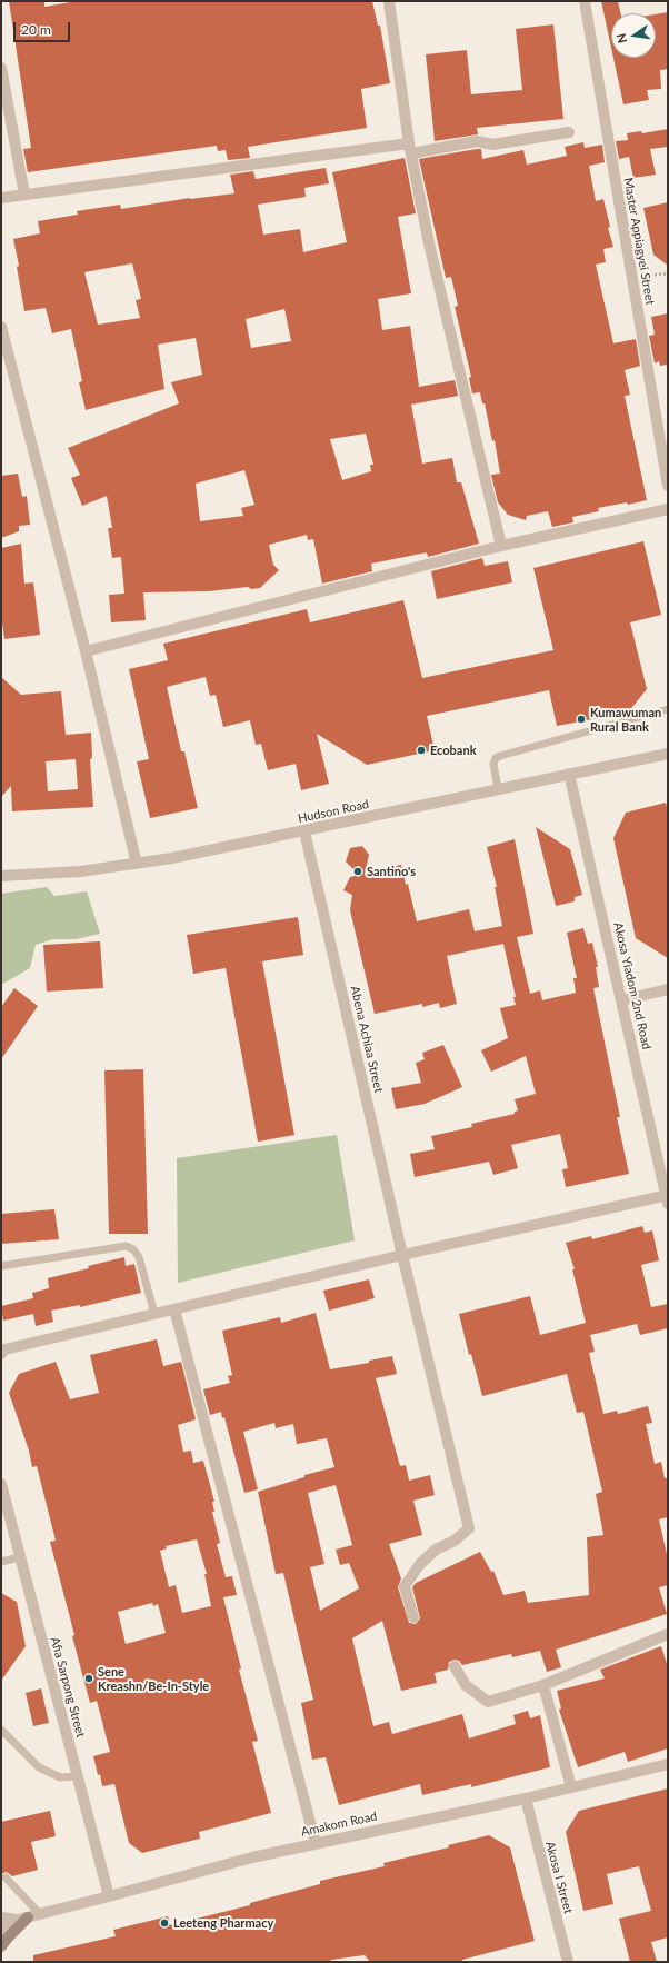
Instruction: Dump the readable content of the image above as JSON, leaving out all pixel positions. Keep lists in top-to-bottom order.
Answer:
{
  "streets": {
    "street": [
      "Master Appiagyei Street",
      "Hudson Road",
      "Akosa Yiadom 2nd Road",
      "Abena Achiaa Street",
      "Afia Sarpong Street",
      "Amakom Road",
      "Akosa I Street"
    ]
  },
  "crossings": [
    ["Hudson Road", "Akosa Yiadom 2nd Road"],
    ["Hudson Road", "Abena Achiaa Street"],
    ["Afia Sarpong Street", "Amakom Road"],
    ["Amakom Road", "Akosa I Street"]
  ],
  "places": [
    "Kumawuman Rural Bank",
    "Ecobank",
    "Santino's",
    "Sene Kreashn/Be-In-Style",
    "Leeteng Pharmacy"
  ],
  "scale_bar": "20 m",
  "north": "left"
}
